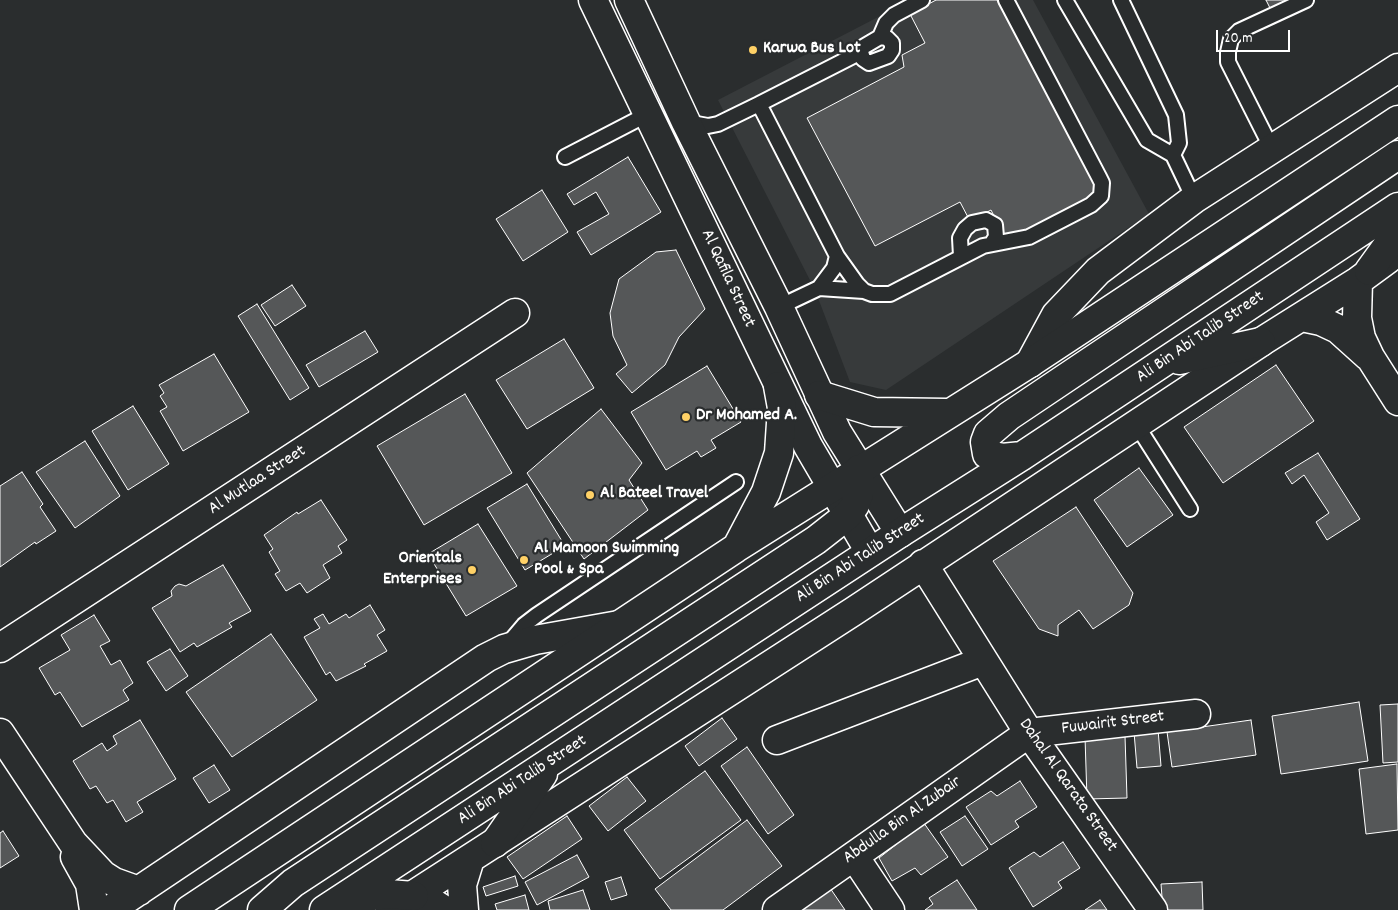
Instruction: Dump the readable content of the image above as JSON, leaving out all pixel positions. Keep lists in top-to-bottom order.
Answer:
{
  "streets": {
    "street": [
      "Al Qafila Street",
      "Ali Bin Abi Talib Street",
      "Al Mutlaa Street",
      "Fuwairit Street",
      "Dahal Al Qarata Street",
      "Abdulla Bin Al Zubair"
    ]
  },
  "crossings": [
    ["Al Qafila Street", "Ali Bin Abi Talib Street"],
    ["Ali Bin Abi Talib Street", "Dahal Al Qarata Street"],
    ["Fuwairit Street", "Dahal Al Qarata Street"],
    ["Fuwairit Street", "Abdulla Bin Al Zubair"],
    ["Dahal Al Qarata Street", "Abdulla Bin Al Zubair"]
  ],
  "places": [
    "Karwa Bus Lot",
    "Dr Mohamed A.",
    "Al Bateel Travel",
    "Al Mamoon Swimming Pool & Spa",
    "Orientals Enterprises"
  ],
  "scale_bar": "20 m"
}
